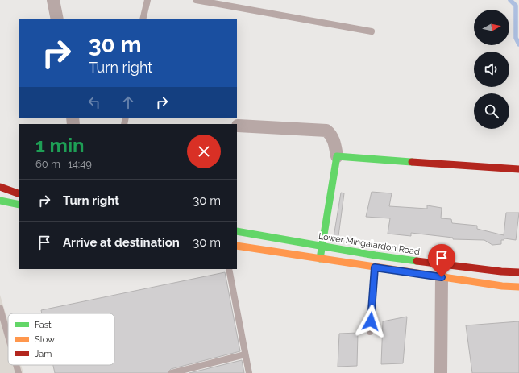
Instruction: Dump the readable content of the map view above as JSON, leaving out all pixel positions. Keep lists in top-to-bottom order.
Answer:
{
  "streets": {
    "main road": ["Lower Mingalardon Road"]
  },
  "legend": ["Fast", "Slow", "Jam"],
  "north": "right",
  "page": {
    "turn": ["30 m", "Turn right"],
    "heading": ["1 min", "60 m · 14:49"],
    "list": [
      {
        "name": "Turn right",
        "value": "30 m"
      },
      {
        "name": "Arrive at destination",
        "value": "30 m"
      }
    ]
  }
}
